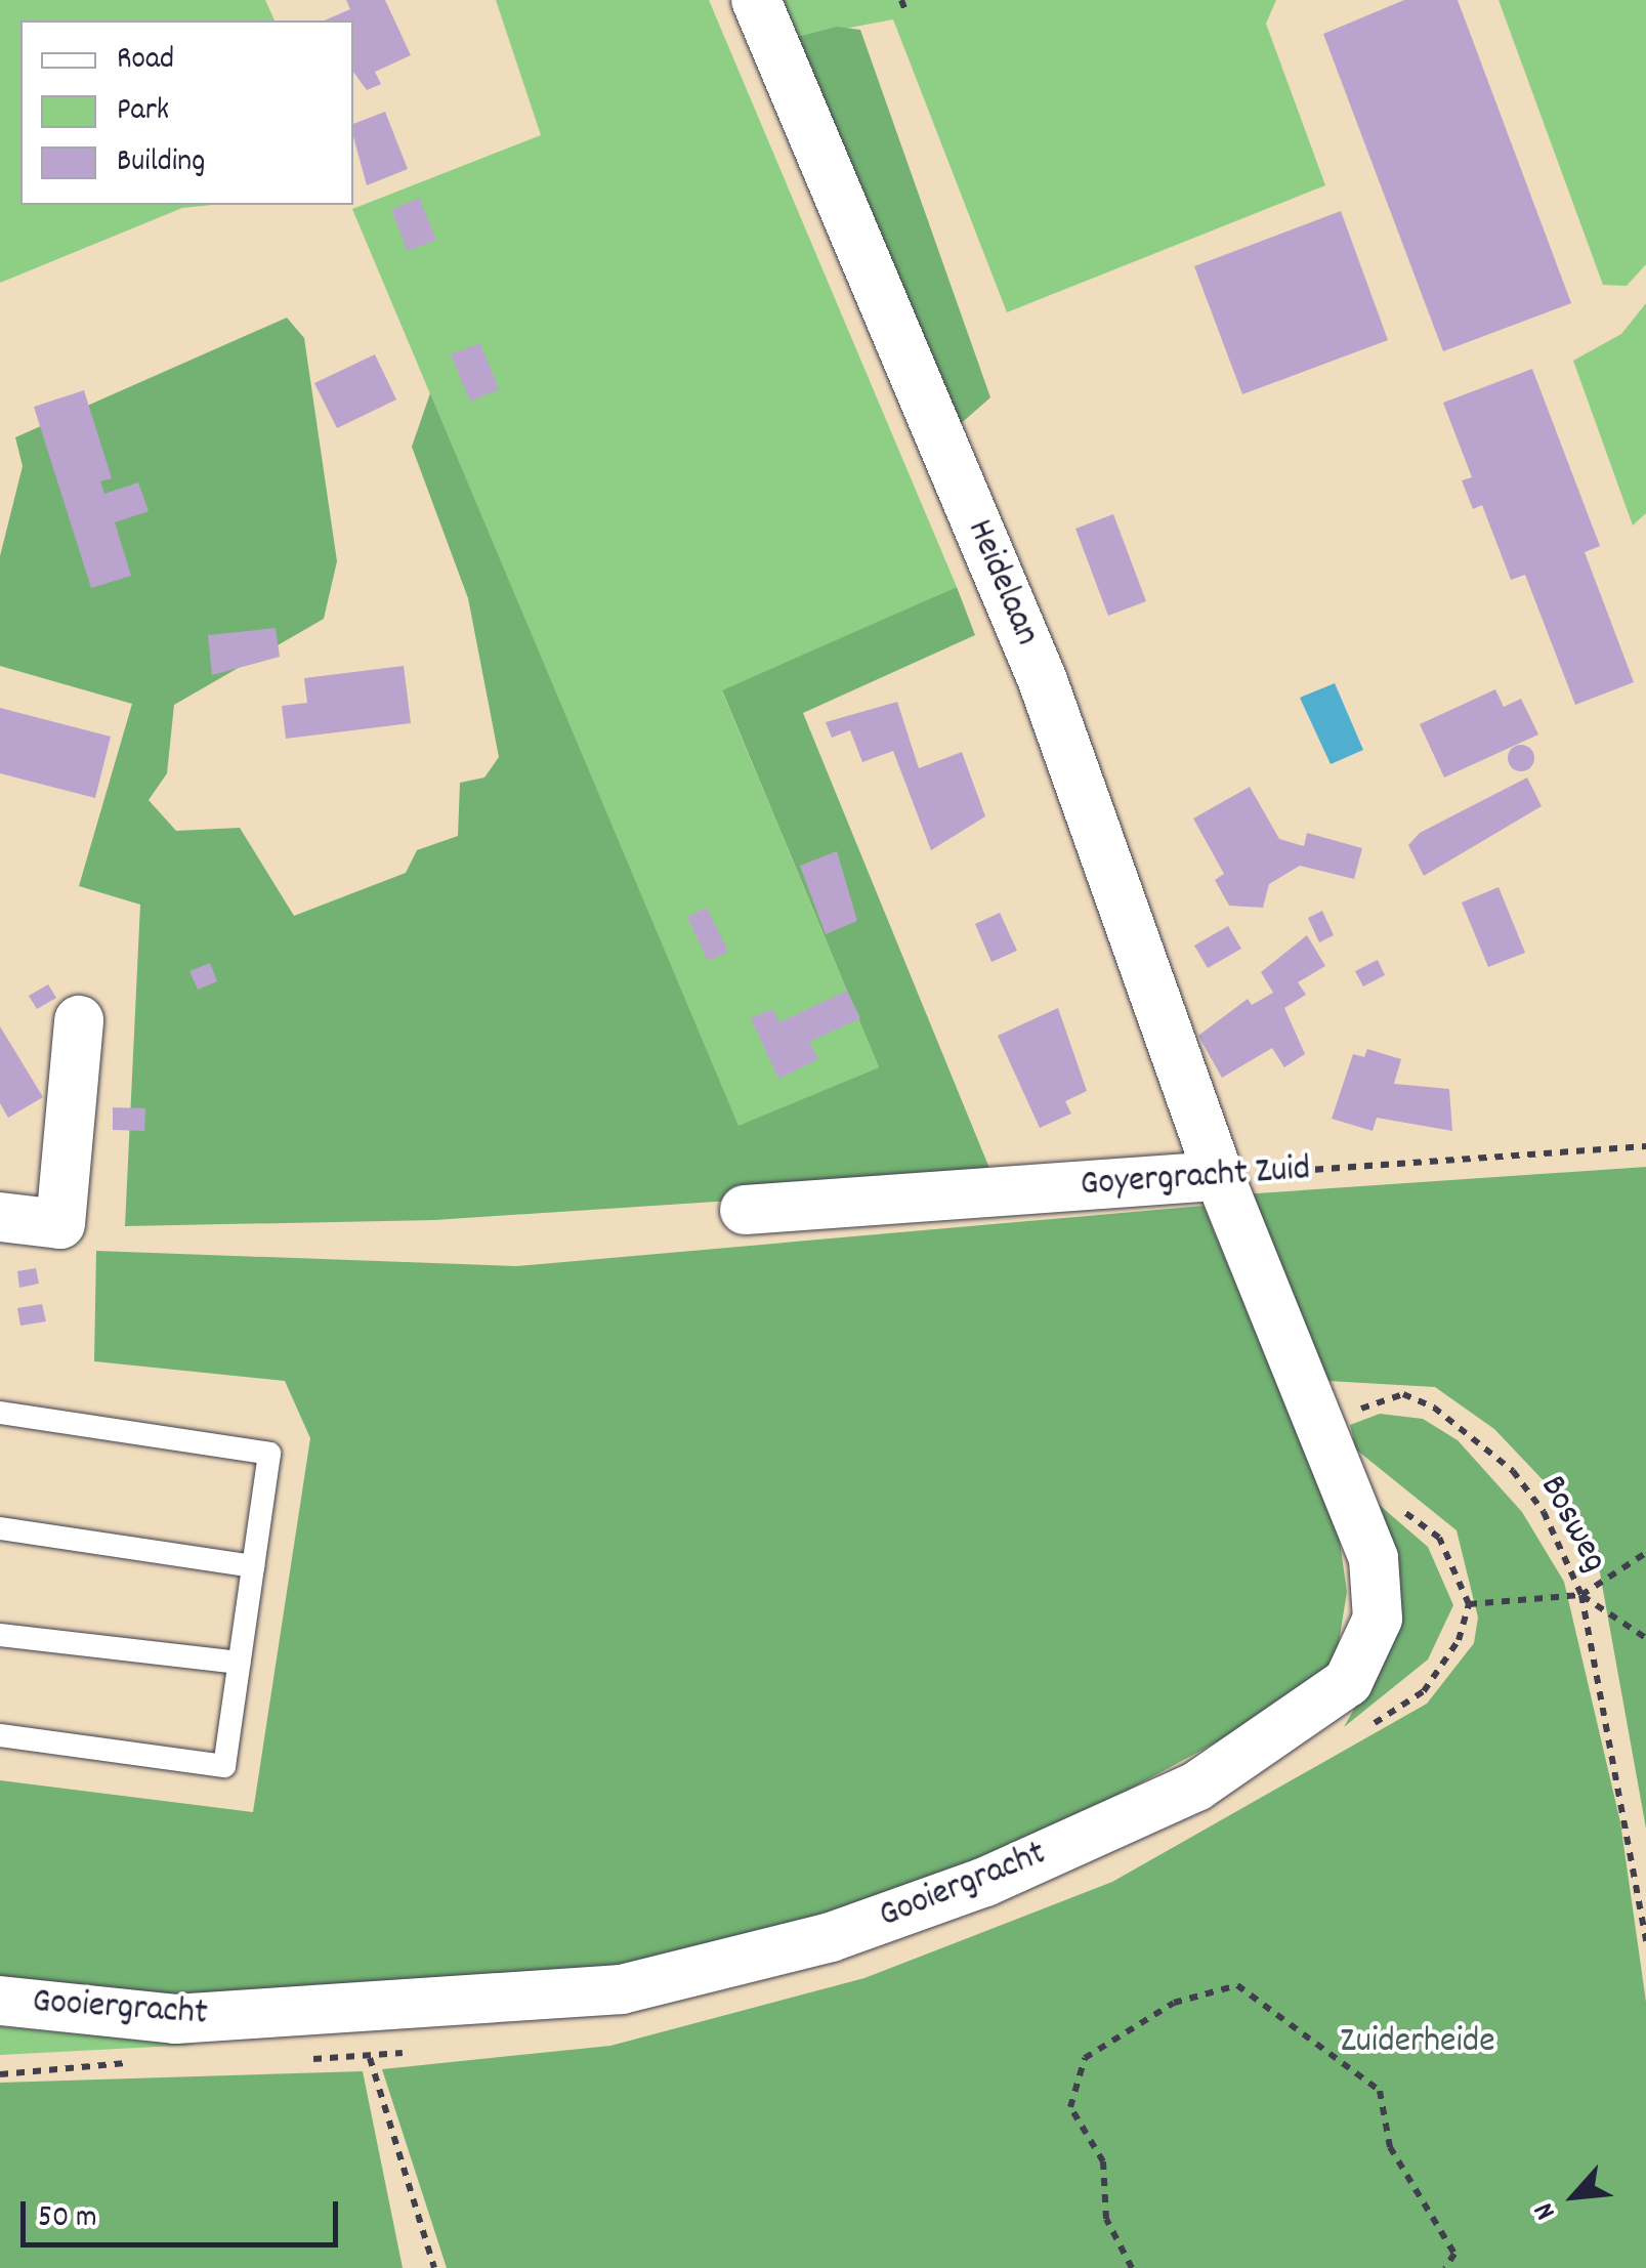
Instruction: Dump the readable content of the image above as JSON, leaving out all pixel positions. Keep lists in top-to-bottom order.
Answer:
{
  "streets": {
    "street": ["Heidelaan", "Goyergracht Zuid", "Gooiergracht"],
    "path": ["Bosweg"]
  },
  "crossings": [
    ["Heidelaan", "Goyergracht Zuid"],
    ["Heidelaan", "Gooiergracht"],
    ["Goyergracht Zuid", "Gooiergracht"],
    ["Bosweg", "Gooiergracht"]
  ],
  "parks": ["Zuiderheide"],
  "legend": ["Road", "Park", "Building"],
  "scale_bar": "50 m",
  "north": "bottom left"
}
